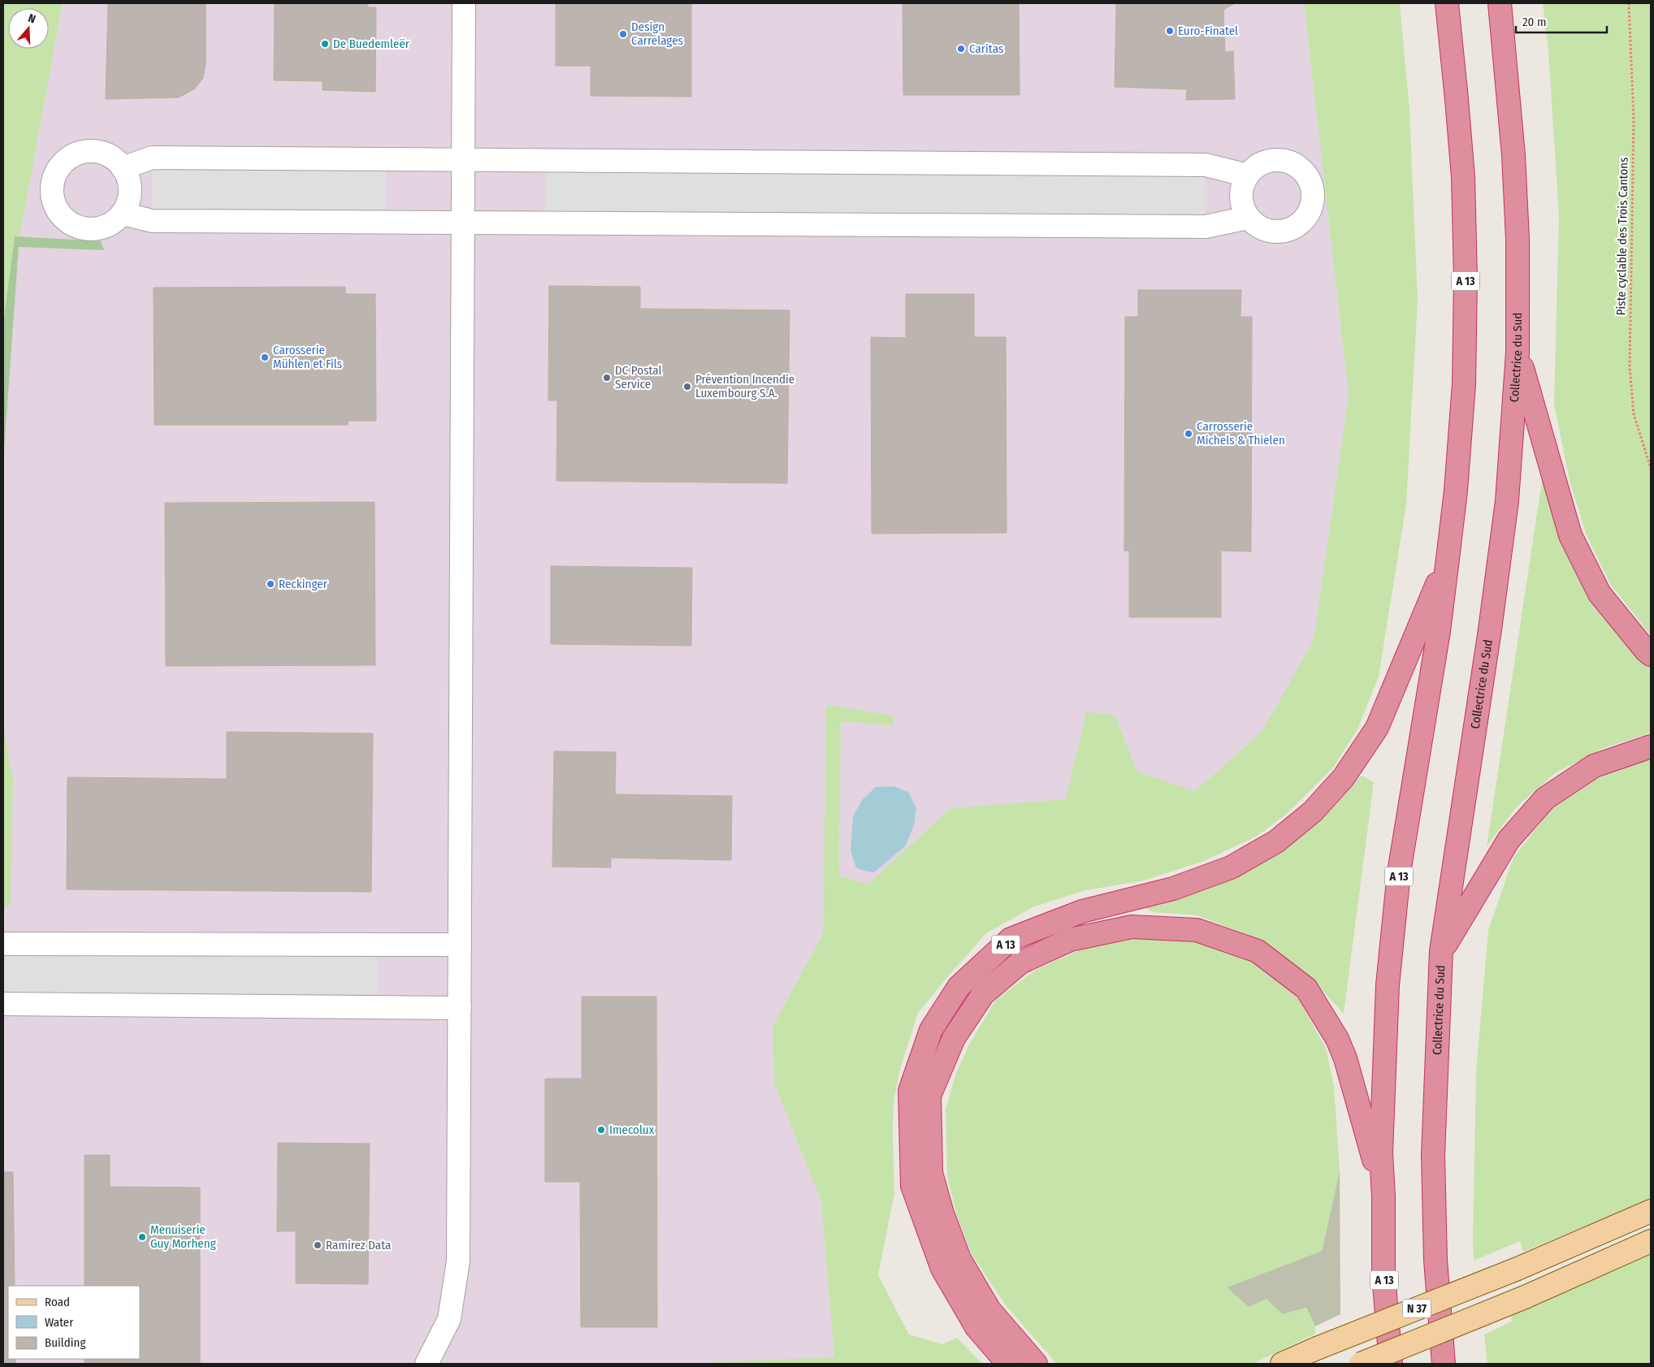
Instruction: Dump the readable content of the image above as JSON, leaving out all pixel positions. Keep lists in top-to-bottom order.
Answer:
{
  "streets": {
    "highway": ["A 13", "Collectrice du Sud"],
    "main road": ["N 37"],
    "path": ["Piste cyclable des Trois Cantons"]
  },
  "places": [
    "Euro-Finatel",
    "Design Carrelages",
    "De Buedemleër",
    "Caritas",
    "Carosserie Mühlen et Fils",
    "DC Postal Service",
    "Prévention Incendie Luxembourg S.A.",
    "Carrosserie Michels & Thielen",
    "Reckinger",
    "Imecolux",
    "Menuiserie Guy Morheng",
    "Ramirez Data"
  ],
  "legend": ["Road", "Water", "Building"],
  "scale_bar": "20 m",
  "north": "top"
}
